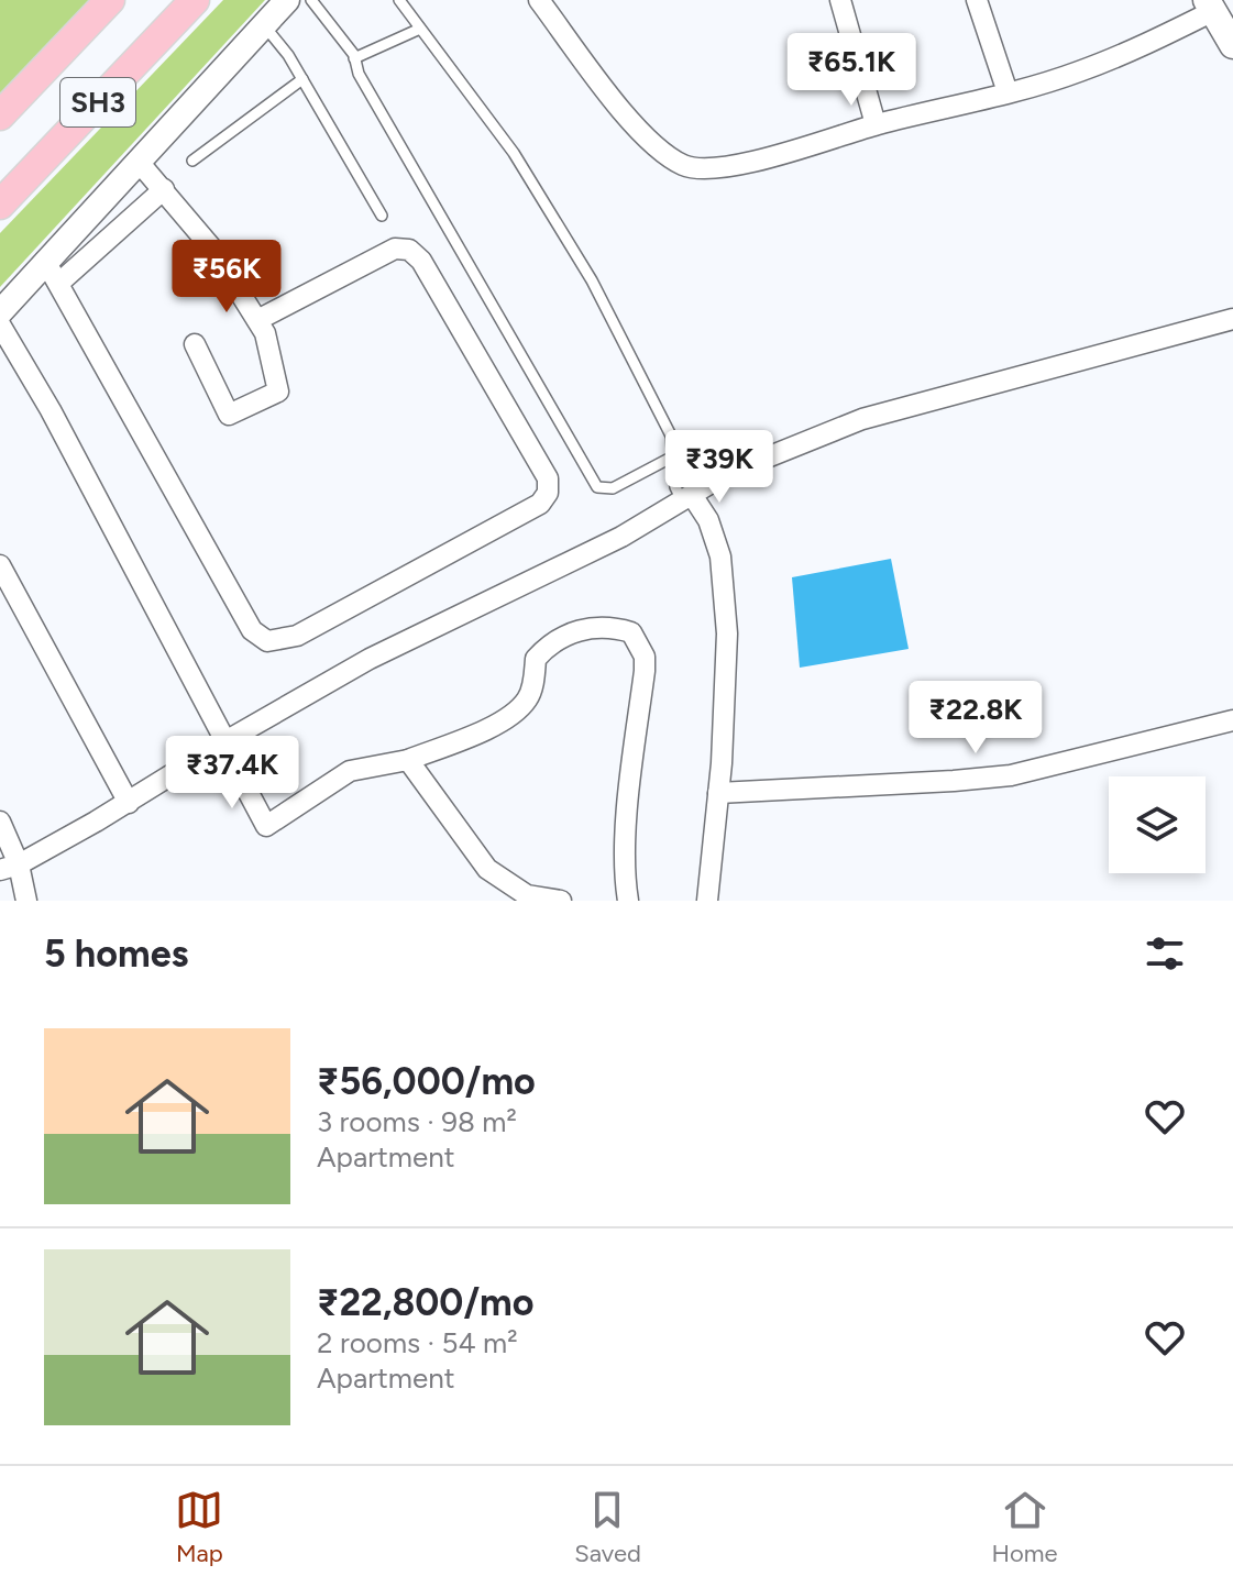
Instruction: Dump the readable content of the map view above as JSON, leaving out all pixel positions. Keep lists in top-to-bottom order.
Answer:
{
  "streets": {
    "main road": ["SH3"]
  },
  "page": {
    "price": [
      "₹65.1K",
      "₹56K",
      "₹39K",
      "₹22.8K",
      "₹37.4K"
    ],
    "heading": "5 homes",
    "list": [
      {
        "name": "₹56,000/mo",
        "note": "3 rooms · 98 m² · Apartment"
      },
      {
        "name": "₹22,800/mo",
        "note": "2 rooms · 54 m² · Apartment"
      }
    ],
    "tabs": ["Map", "Saved", "Home"]
  }
}
